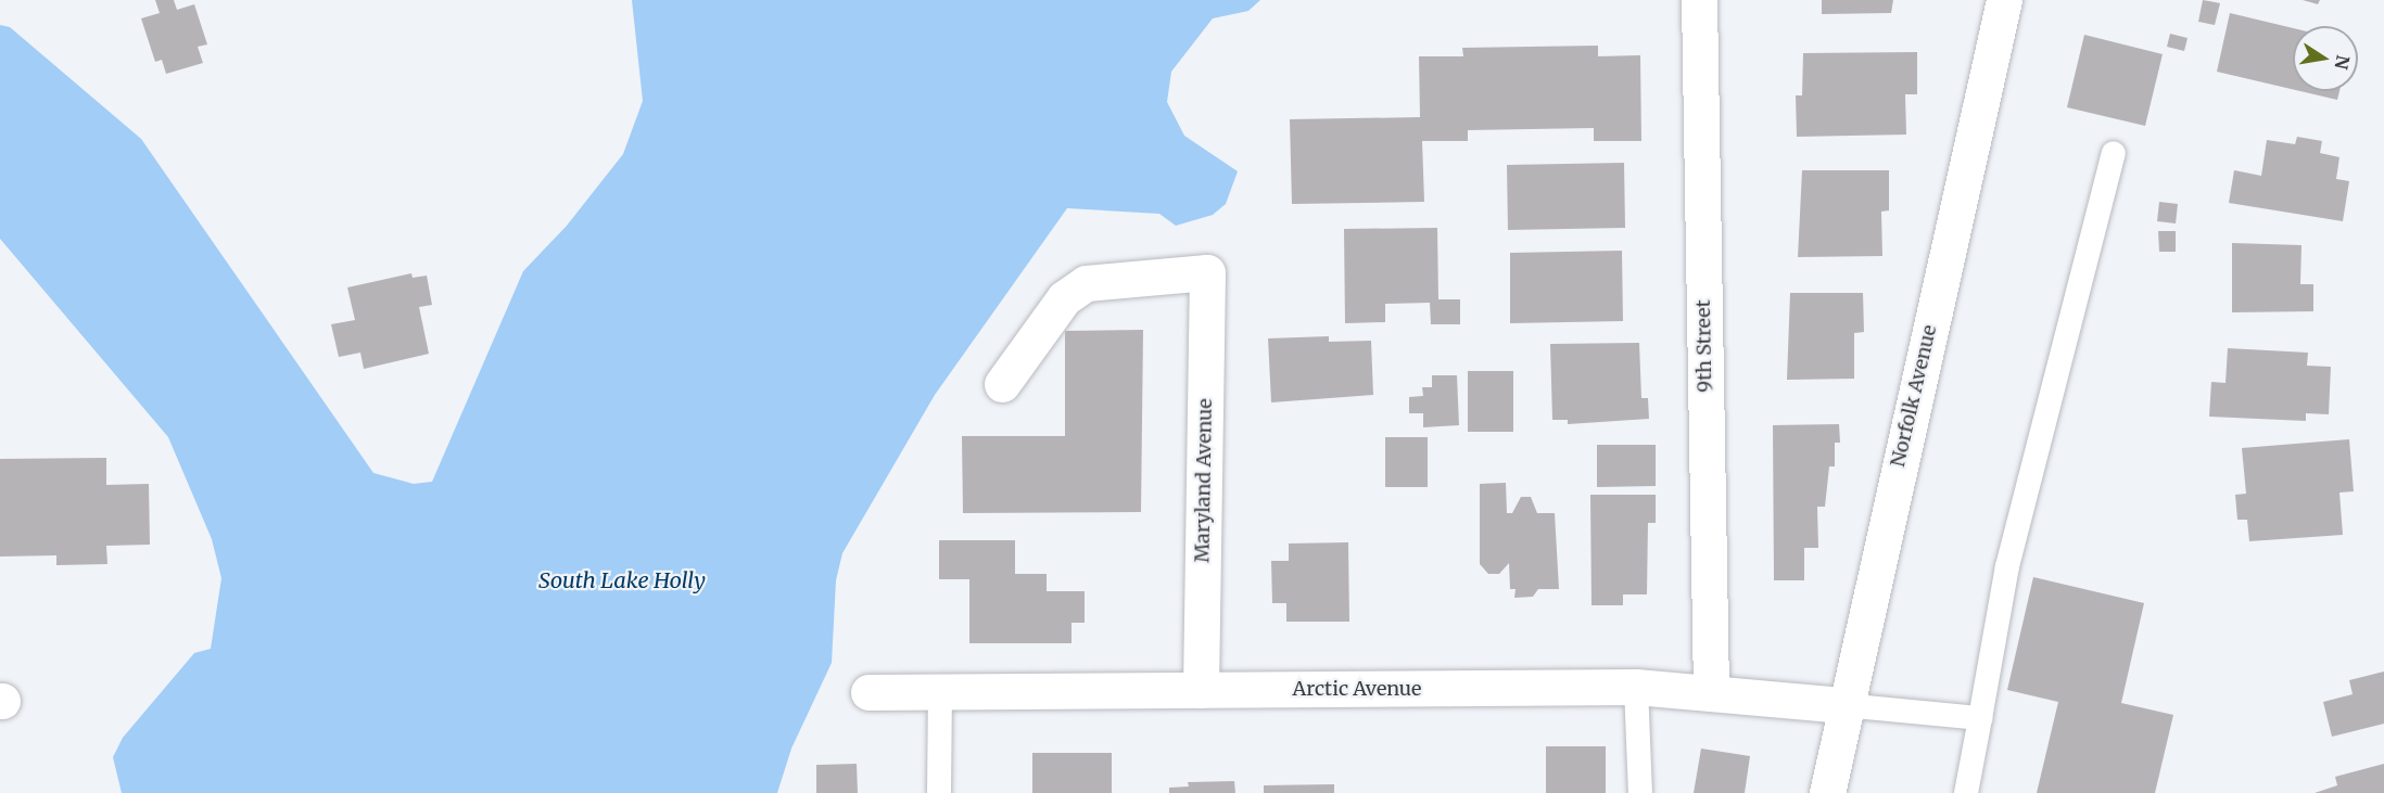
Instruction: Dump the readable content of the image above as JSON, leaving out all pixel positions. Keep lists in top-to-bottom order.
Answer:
{
  "streets": {
    "street": [
      "9th Street",
      "Norfolk Avenue",
      "Maryland Avenue",
      "Arctic Avenue"
    ]
  },
  "crossings": [
    ["9th Street", "Arctic Avenue"],
    ["Norfolk Avenue", "Arctic Avenue"],
    ["Maryland Avenue", "Arctic Avenue"]
  ],
  "water": ["South Lake Holly"],
  "north": "right"
}
